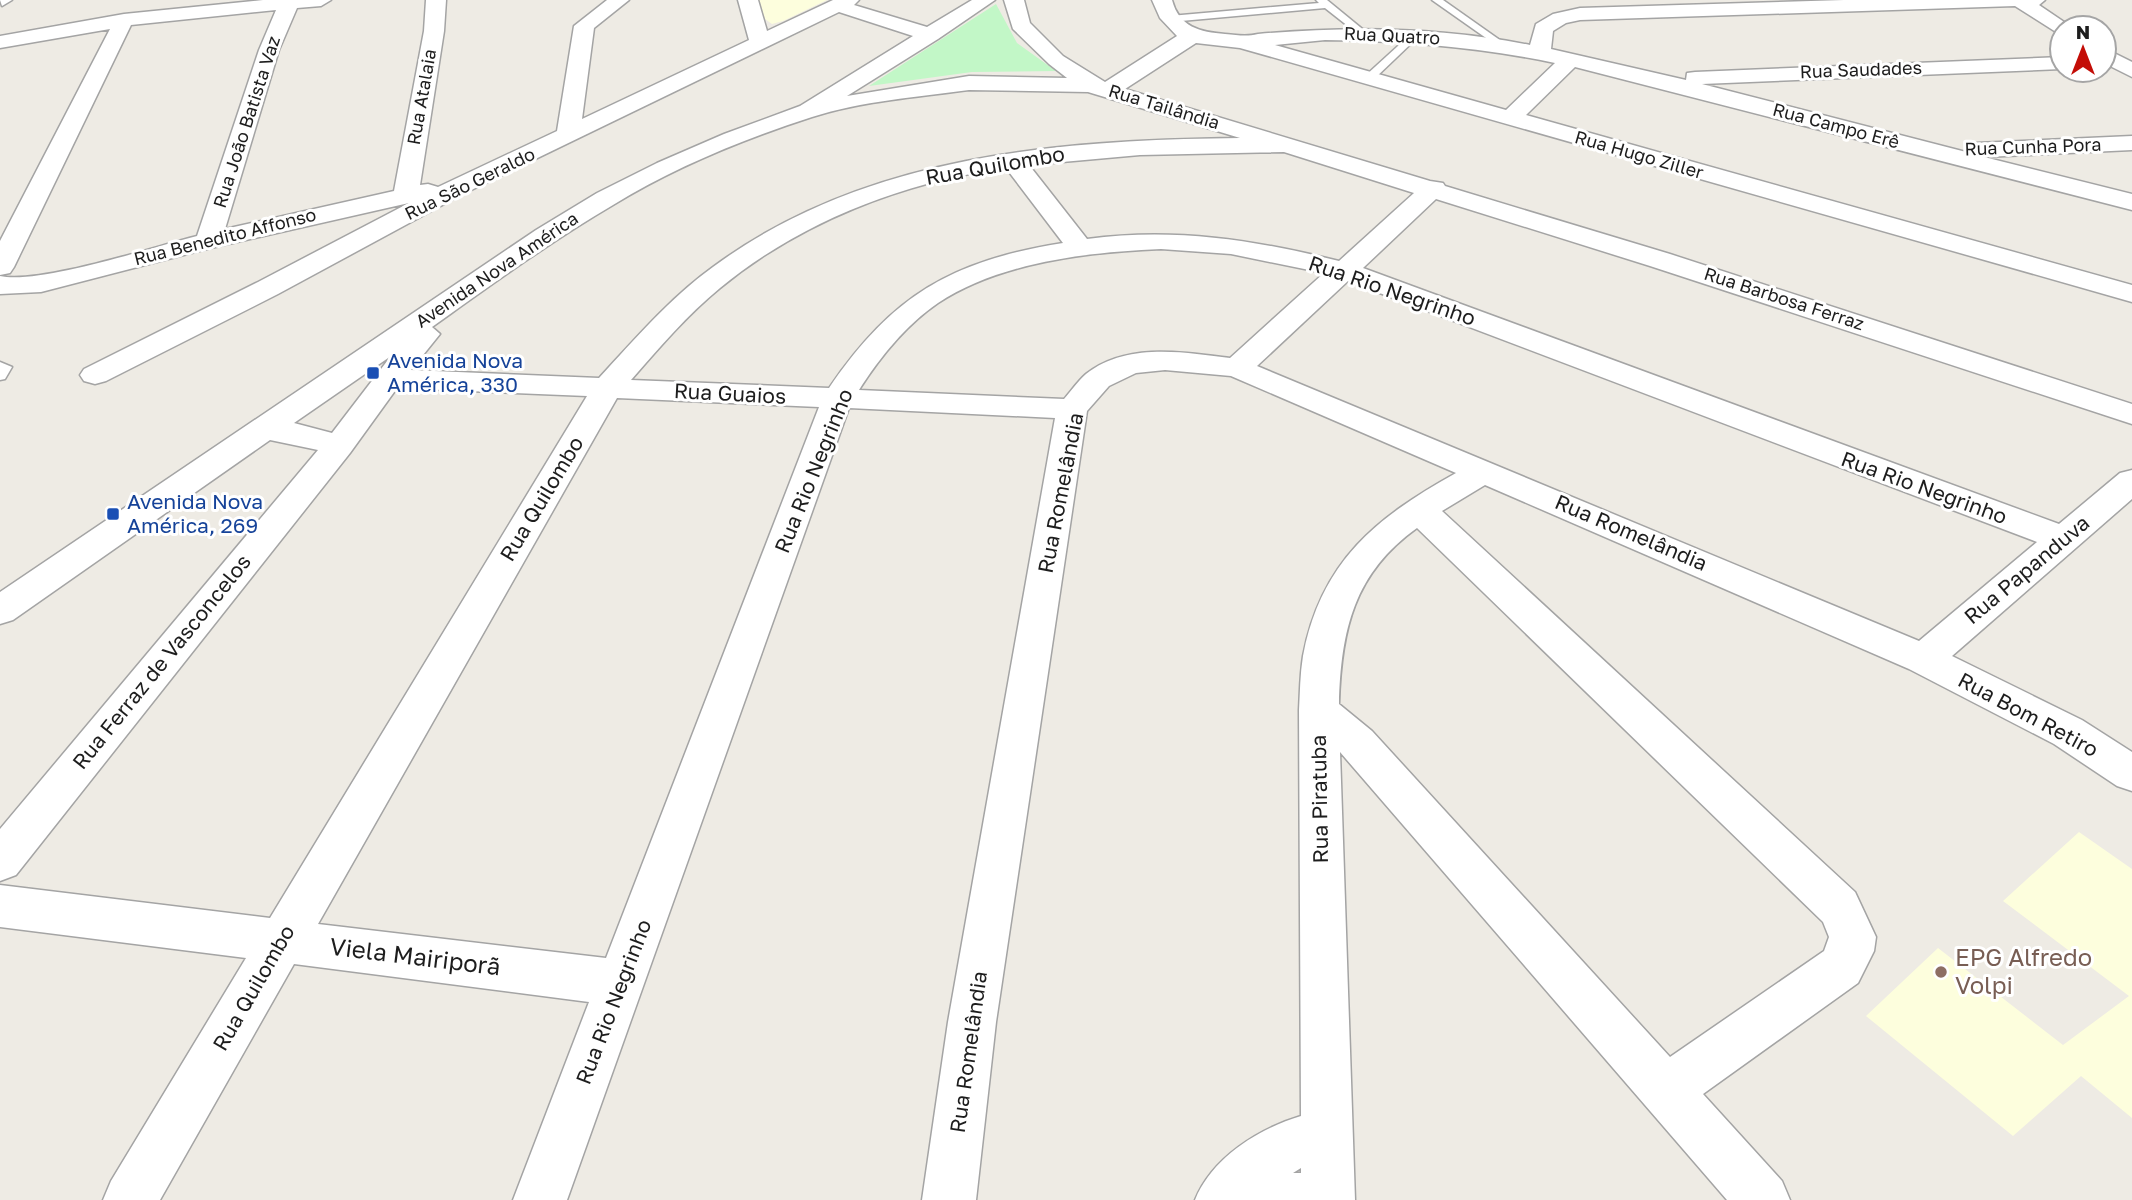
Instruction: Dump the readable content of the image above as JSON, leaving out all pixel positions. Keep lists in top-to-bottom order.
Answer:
{
  "streets": {
    "street": [
      "Rua Quatro",
      "Rua Saudades",
      "Rua Atalaia",
      "Rua Tailândia",
      "Rua João Batista Vaz",
      "Rua Campo Erê",
      "Rua Cunha Pora",
      "Rua Hugo Ziller",
      "Rua Quilombo",
      "Rua São Geraldo",
      "Rua Benedito Affonso",
      "Avenida Nova América",
      "Rua Rio Negrinho",
      "Rua Barbosa Ferraz",
      "Rua Guaios",
      "Rua Romelândia",
      "Rua Papanduva",
      "Rua Ferraz de Vasconcelos",
      "Rua Bom Retiro",
      "Rua Piratuba",
      "Viela Mairiporã"
    ]
  },
  "crossings": [
    ["Rua Quatro", "Rua Campo Erê"],
    ["Rua Quatro", "Rua Hugo Ziller"],
    ["Rua Saudades", "Rua Campo Erê"],
    ["Rua Atalaia", "Rua Benedito Affonso"],
    ["Rua Tailândia", "Rua Quilombo"],
    ["Rua Tailândia", "Avenida Nova América"],
    ["Rua João Batista Vaz", "Rua Benedito Affonso"],
    ["Rua Campo Erê", "Rua Cunha Pora"],
    ["Rua Quilombo", "Rua Barbosa Ferraz"],
    ["Rua Quilombo", "Rua Guaios"],
    ["Rua Quilombo", "Viela Mairiporã"],
    ["Rua São Geraldo", "Rua Benedito Affonso"],
    ["Avenida Nova América", "Rua Ferraz de Vasconcelos"],
    ["Rua Rio Negrinho", "Rua Guaios"],
    ["Rua Rio Negrinho", "Rua Papanduva"],
    ["Rua Rio Negrinho", "Viela Mairiporã"],
    ["Rua Guaios", "Rua Romelândia"],
    ["Rua Guaios", "Rua Ferraz de Vasconcelos"],
    ["Rua Romelândia", "Rua Papanduva"],
    ["Rua Romelândia", "Rua Bom Retiro"],
    ["Rua Romelândia", "Rua Piratuba"],
    ["Rua Papanduva", "Rua Bom Retiro"]
  ],
  "places": {
    "transit": ["Avenida Nova América, 330", "Avenida Nova América, 269"],
    "other": ["EPG Alfredo Volpi"]
  },
  "north": "top"
}
